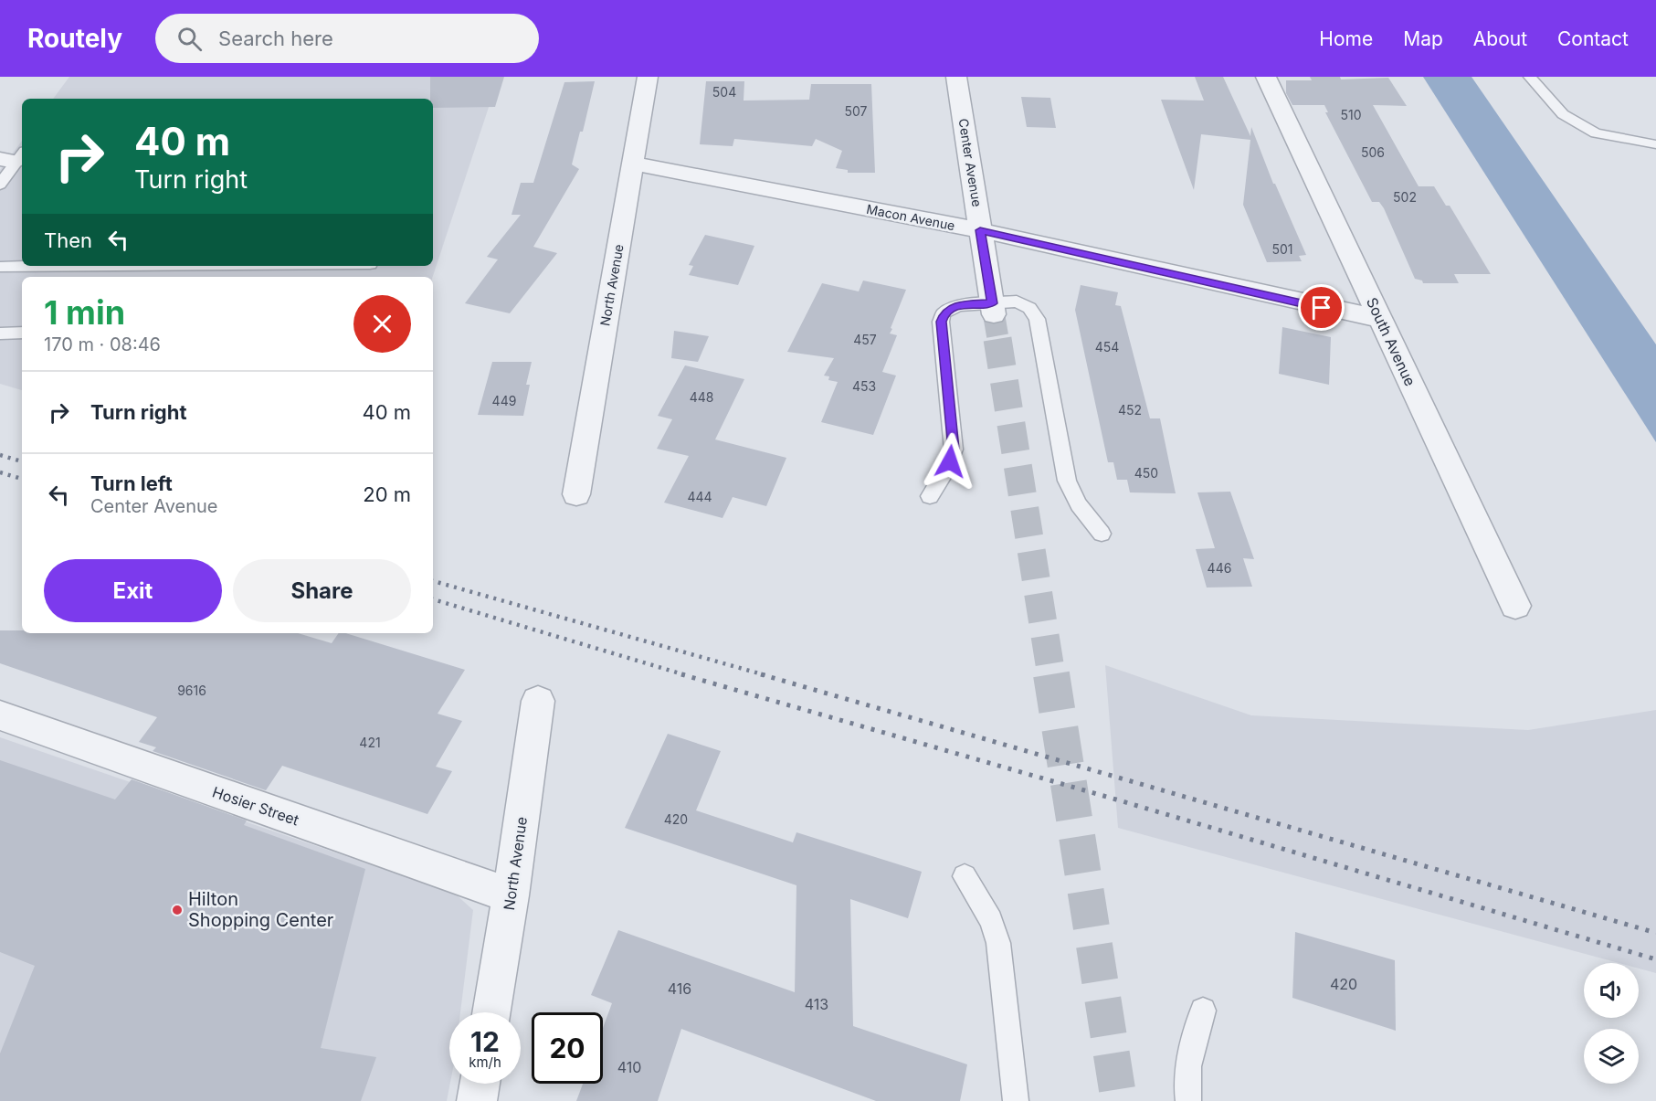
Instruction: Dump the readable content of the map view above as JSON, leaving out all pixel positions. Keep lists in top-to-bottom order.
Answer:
{
  "streets": {
    "street": [
      "Center Avenue",
      "Macon Avenue",
      "North Avenue",
      "South Avenue",
      "Hosier Street"
    ]
  },
  "crossings": [
    ["Center Avenue", "Macon Avenue"],
    ["Macon Avenue", "North Avenue"],
    ["Macon Avenue", "South Avenue"],
    ["North Avenue", "Hosier Street"]
  ],
  "places": ["Hilton Shopping Center"],
  "house_numbers": [
    "504",
    "507",
    "510",
    "506",
    "502",
    "501",
    "457",
    "454",
    "453",
    "448",
    "449",
    "452",
    "450",
    "444",
    "446",
    "9616",
    "421",
    "420",
    "420",
    "416",
    "413",
    "410"
  ],
  "page": {
    "header": "Routely",
    "search": "Search here",
    "nav": [
      "Home",
      "Map",
      "About",
      "Contact"
    ],
    "turn": ["40 m", "Turn right"],
    "then": "Then",
    "heading": ["1 min", "170 m · 08:46"],
    "list": [
      {
        "name": "Turn right",
        "value": "40 m"
      },
      {
        "name": "Turn left",
        "note": "Center Avenue",
        "value": "20 m"
      }
    ],
    "buttons": ["Exit", "Share"],
    "speed": "12 km/h",
    "limit": "20"
  }
}
